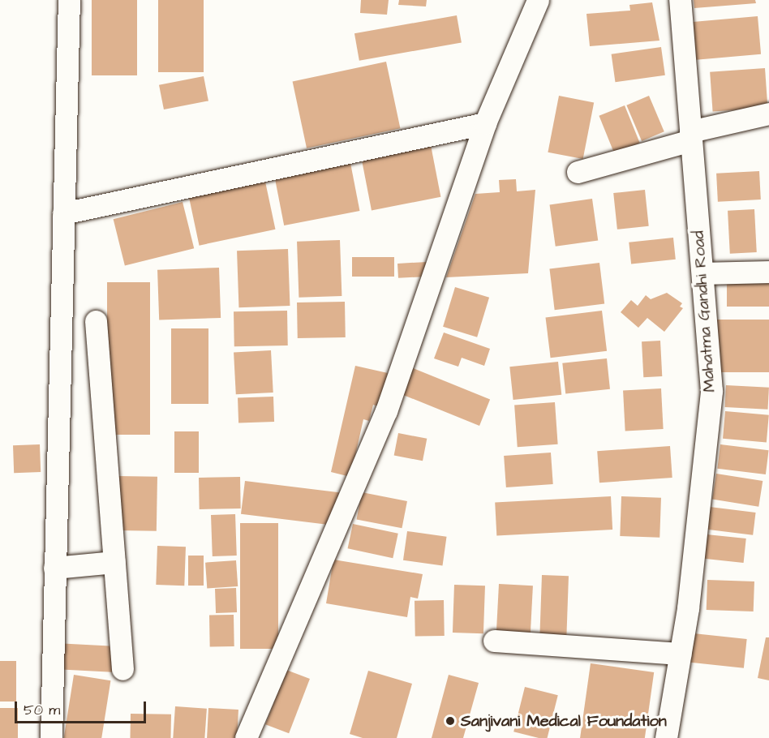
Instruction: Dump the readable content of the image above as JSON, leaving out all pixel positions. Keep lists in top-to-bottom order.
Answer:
{
  "streets": {
    "street": ["Mahatma Gandhi Road"]
  },
  "places": ["Sanjivani Medical Foundation"],
  "scale_bar": "50 m"
}
